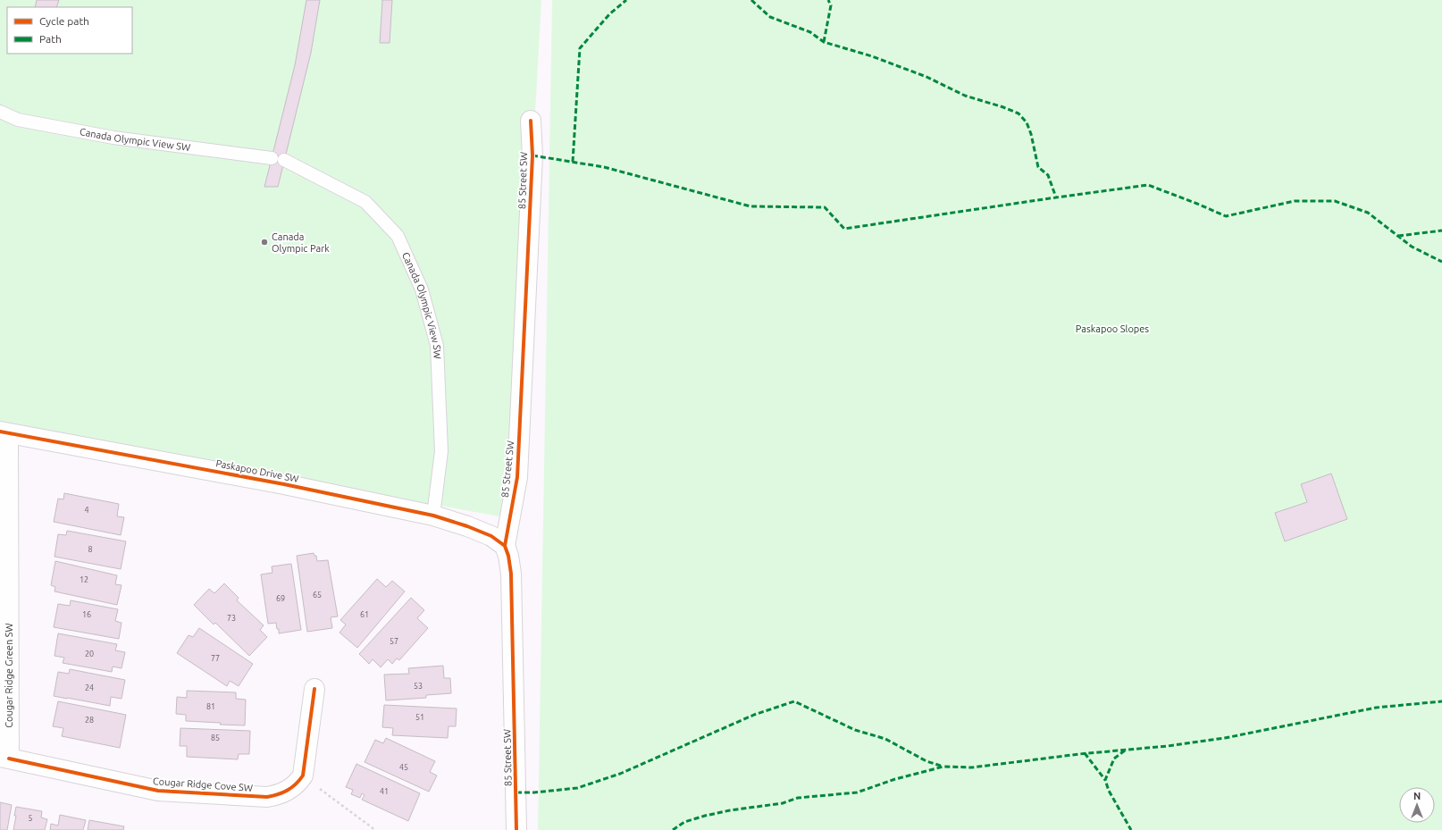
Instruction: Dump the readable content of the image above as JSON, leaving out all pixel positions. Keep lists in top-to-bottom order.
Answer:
{
  "streets": {
    "street": [
      "85 Street SW",
      "Paskapoo Drive SW",
      "Cougar Ridge Green SW",
      "Cougar Ridge Cove SW"
    ],
    "lane": ["Canada Olympic View SW"]
  },
  "crossings": [
    ["Canada Olympic View SW", "Paskapoo Drive SW"],
    ["85 Street SW", "Paskapoo Drive SW"],
    ["Paskapoo Drive SW", "Cougar Ridge Green SW"],
    ["Cougar Ridge Green SW", "Cougar Ridge Cove SW"]
  ],
  "parks": ["Paskapoo Slopes"],
  "places": ["Canada Olympic Park"],
  "house_numbers": [
    "4",
    "8",
    "12",
    "65",
    "69",
    "16",
    "61",
    "73",
    "57",
    "20",
    "77",
    "53",
    "24",
    "81",
    "51",
    "28",
    "85",
    "45",
    "41",
    "5"
  ],
  "legend": ["Cycle path", "Path"],
  "north": "top"
}
